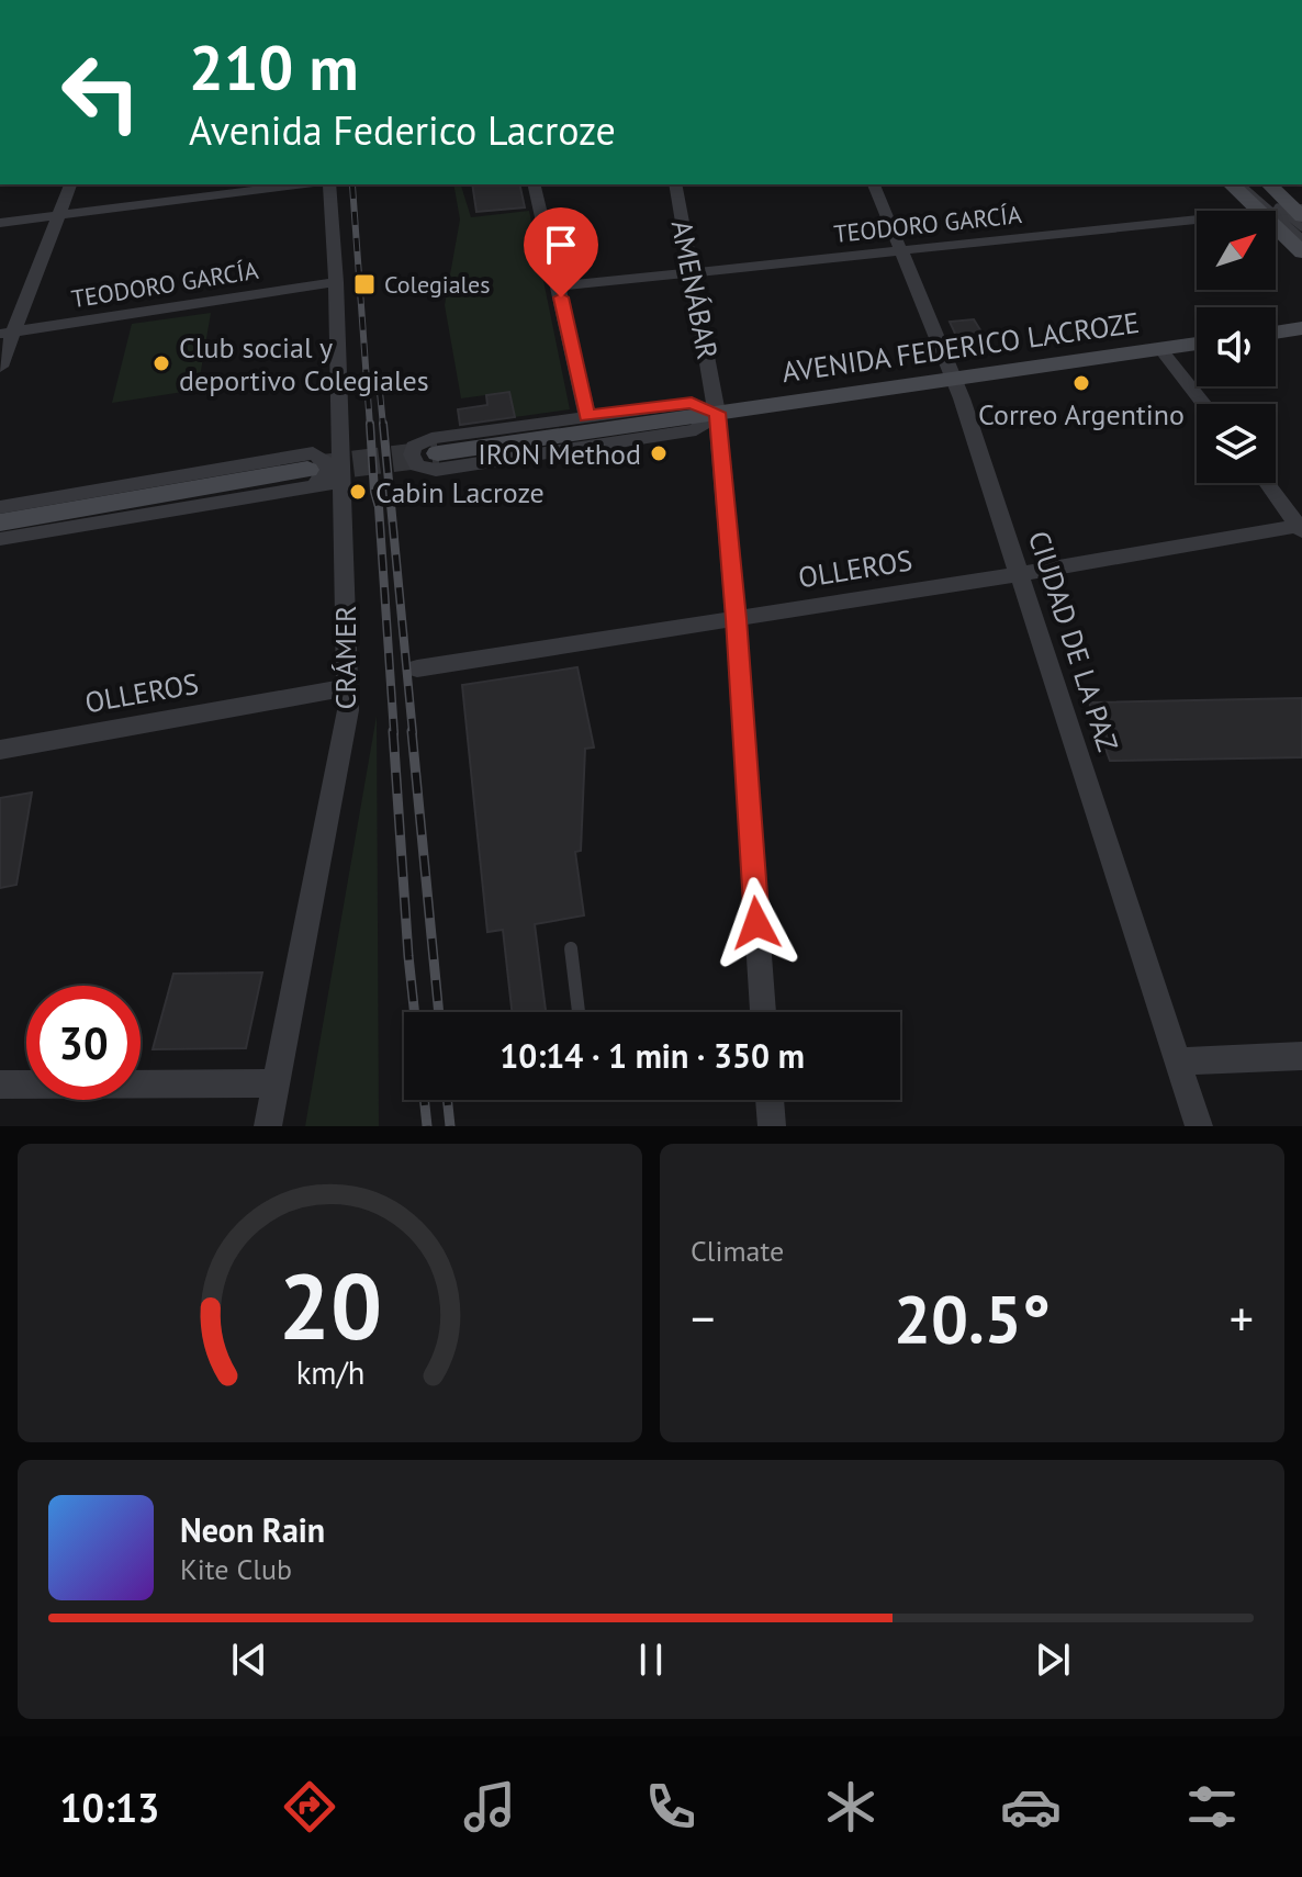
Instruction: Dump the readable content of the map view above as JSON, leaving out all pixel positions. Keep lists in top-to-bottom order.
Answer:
{
  "streets": {
    "main road": ["AVENIDA FEDERICO LACROZE"],
    "street": [
      "TEODORO GARCÍA",
      "AMENÁBAR",
      "OLLEROS",
      "CIUDAD DE LA PAZ",
      "CRÁMER"
    ]
  },
  "crossings": [
    ["TEODORO GARCÍA", "AMENÁBAR"],
    ["TEODORO GARCÍA", "CIUDAD DE LA PAZ"],
    ["TEODORO GARCÍA", "CRÁMER"],
    ["AMENÁBAR", "AVENIDA FEDERICO LACROZE"],
    ["AMENÁBAR", "OLLEROS"],
    ["AVENIDA FEDERICO LACROZE", "CIUDAD DE LA PAZ"],
    ["OLLEROS", "CIUDAD DE LA PAZ"],
    ["OLLEROS", "CRÁMER"]
  ],
  "places": {
    "transit": ["Colegiales"],
    "other": [
      "Club social y deportivo Colegiales",
      "Correo Argentino",
      "IRON Method",
      "Cabin Lacroze"
    ]
  },
  "north": "top right",
  "page": {
    "turn": ["210 m", "Avenida Federico Lacroze"],
    "limit": "30",
    "trip": "10:14 · 1 min · 350 m",
    "tile": "Climate",
    "heat": ["−", "20.5°", "+"],
    "song": ["Neon Rain", "Kite Club"],
    "tabs": "10:13",
    "gauge": ["20", "km/h"]
  }
}
